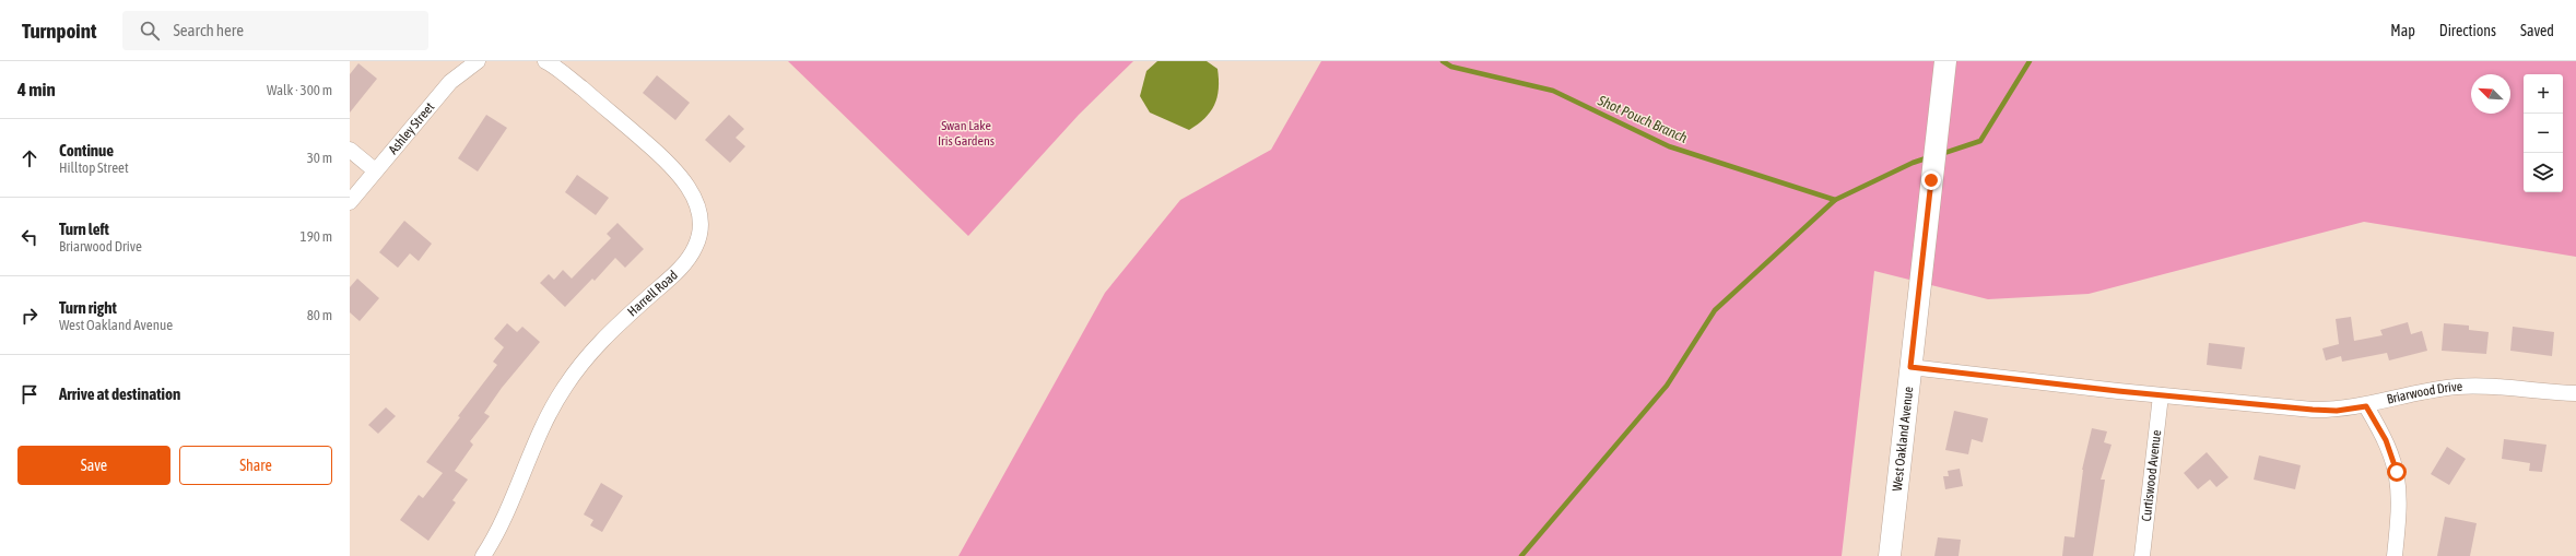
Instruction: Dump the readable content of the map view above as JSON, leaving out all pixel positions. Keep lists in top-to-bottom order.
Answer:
{
  "streets": {
    "street": [
      "Ashley Street",
      "Harrell Road",
      "Briarwood Drive",
      "West Oakland Avenue",
      "Curtiswood Avenue"
    ]
  },
  "crossings": [
    ["Briarwood Drive", "West Oakland Avenue"],
    ["Briarwood Drive", "Curtiswood Avenue"]
  ],
  "water": ["Shot Pouch Branch"],
  "parks": ["Swan Lake Iris Gardens"],
  "north": "top left",
  "page": {
    "header": "Turnpoint",
    "search": "Search here",
    "nav": ["Map", "Directions", "Saved"],
    "heading": ["4 min", "Walk · 300 m"],
    "map_buttons": ["+", "−"],
    "list": [
      ["Continue", "Hilltop Street", "30 m"],
      ["Turn left", "Briarwood Drive", "190 m"],
      ["Turn right", "West Oakland Avenue", "80 m"],
      "Arrive at destination"
    ],
    "buttons": ["Save", "Share"]
  }
}
